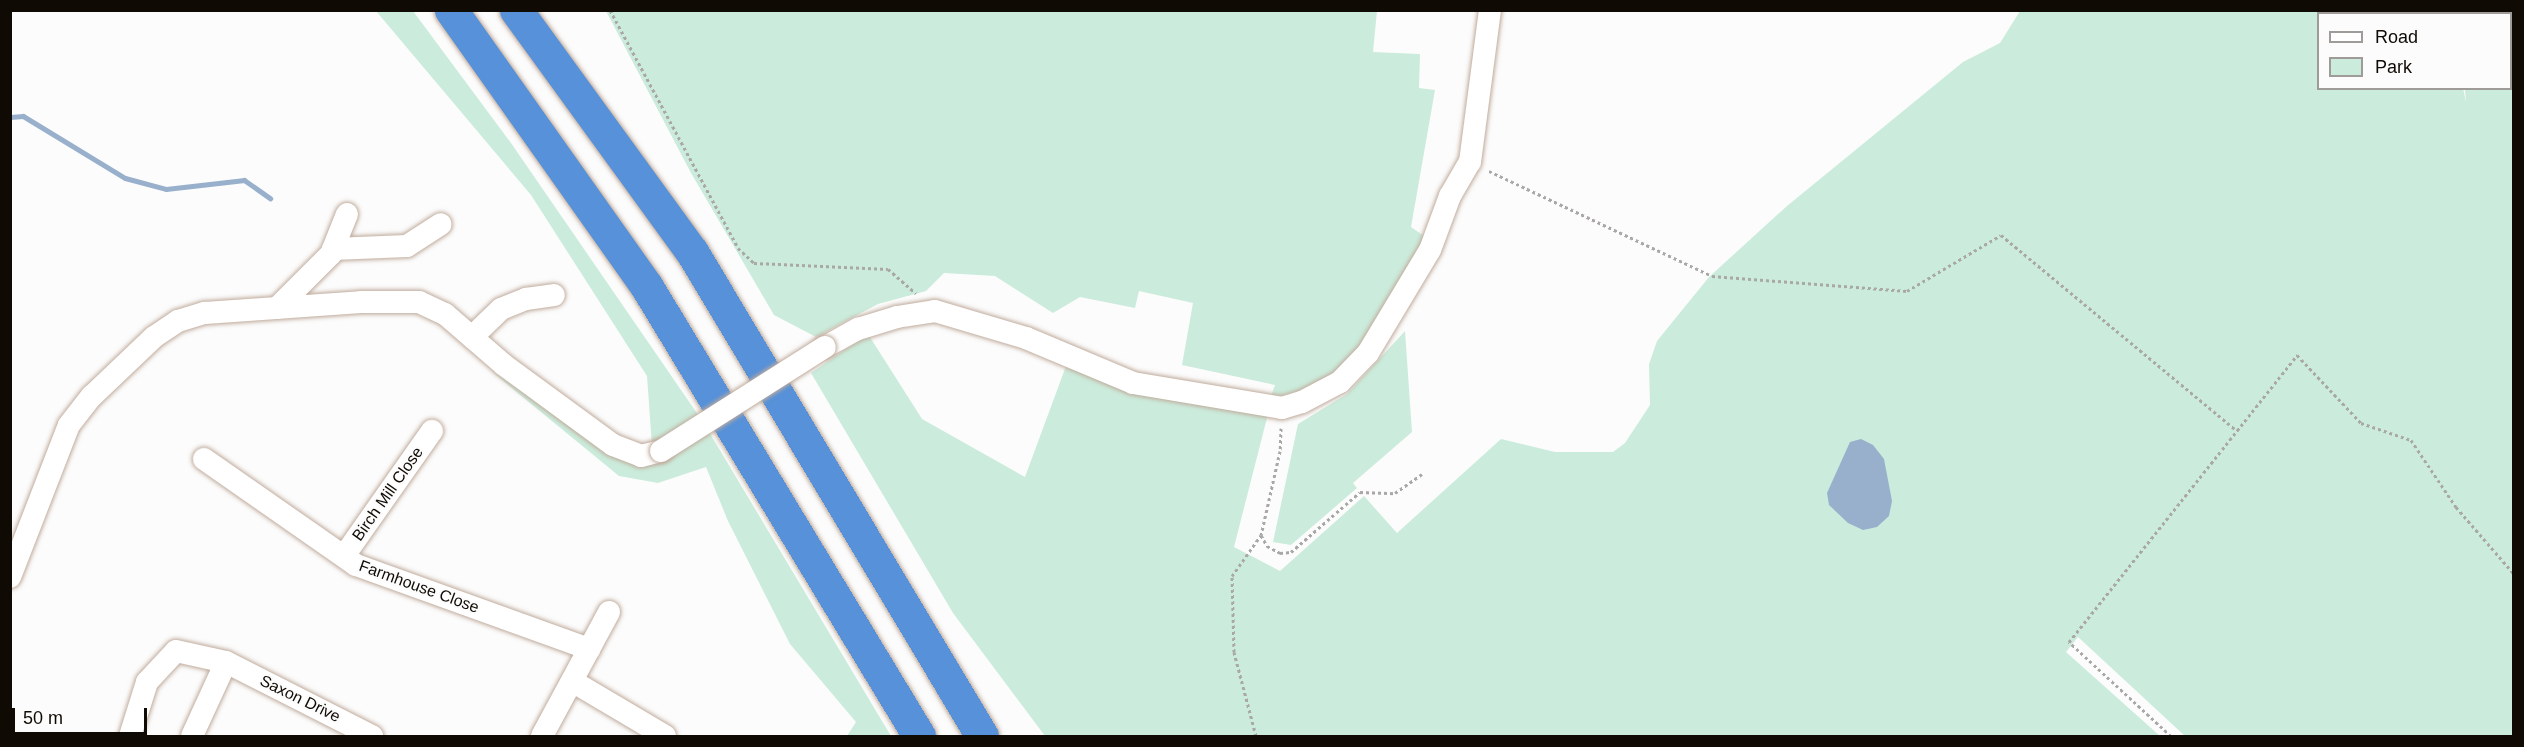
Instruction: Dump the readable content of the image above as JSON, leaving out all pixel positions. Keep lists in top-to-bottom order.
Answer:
{
  "streets": {
    "street": ["Birch Mill Close", "Farmhouse Close", "Saxon Drive"]
  },
  "crossings": [
    ["Birch Mill Close", "Farmhouse Close"]
  ],
  "legend": ["Road", "Park"],
  "scale_bar": "50 m"
}
